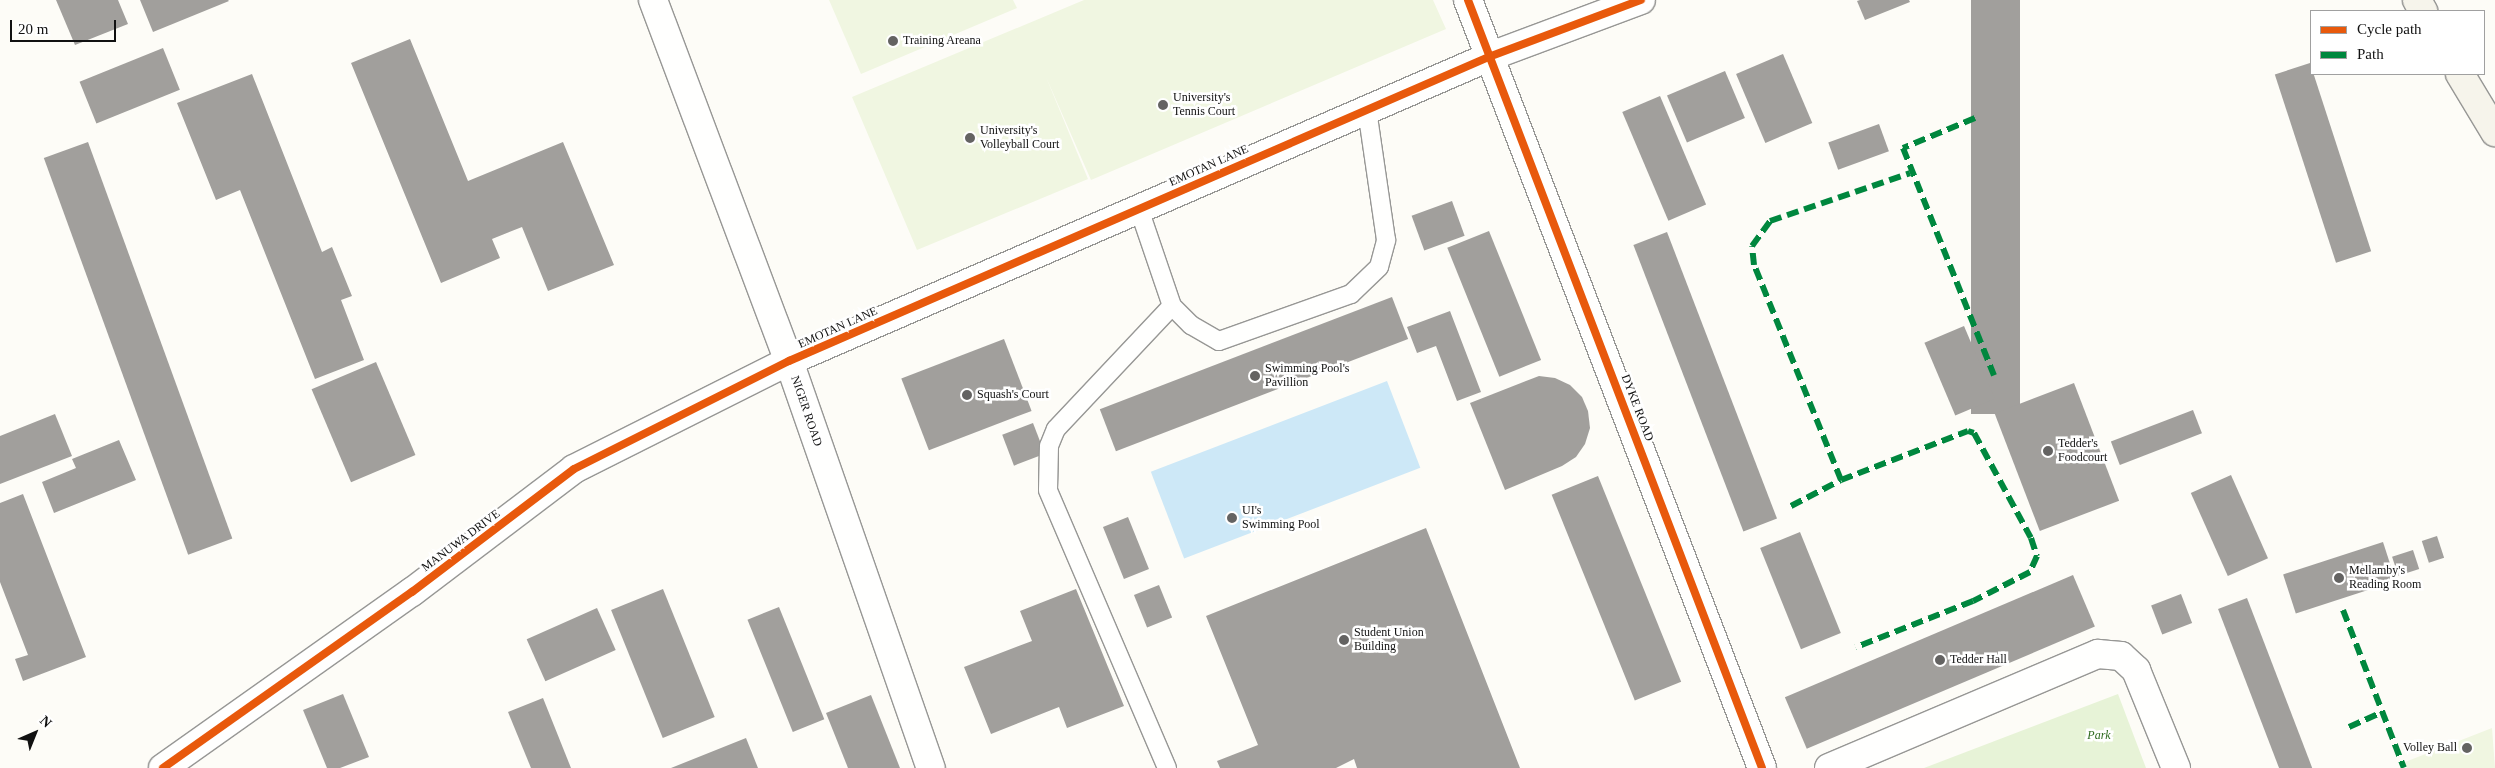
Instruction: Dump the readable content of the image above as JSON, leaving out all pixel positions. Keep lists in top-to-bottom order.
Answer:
{
  "streets": {
    "street": [
      "EMOTAN LANE",
      "DYKE ROAD",
      "NIGER ROAD",
      "MANUWA DRIVE"
    ]
  },
  "crossings": [
    ["EMOTAN LANE", "DYKE ROAD"],
    ["EMOTAN LANE", "NIGER ROAD"],
    ["EMOTAN LANE", "MANUWA DRIVE"],
    ["NIGER ROAD", "MANUWA DRIVE"]
  ],
  "parks": ["Park"],
  "places": [
    "Training Areana",
    "University's Tennis Court",
    "University's Volleyball Court",
    "Swimming Pool's Pavillion",
    "Squash's Court",
    "Tedder's Foodcourt",
    "UI's Swimming Pool",
    "Mellamby's Reading Room",
    "Student Union Building",
    "Tedder Hall",
    "Volley Ball"
  ],
  "legend": ["Cycle path", "Path"],
  "scale_bar": "20 m",
  "north": "top right"
}
